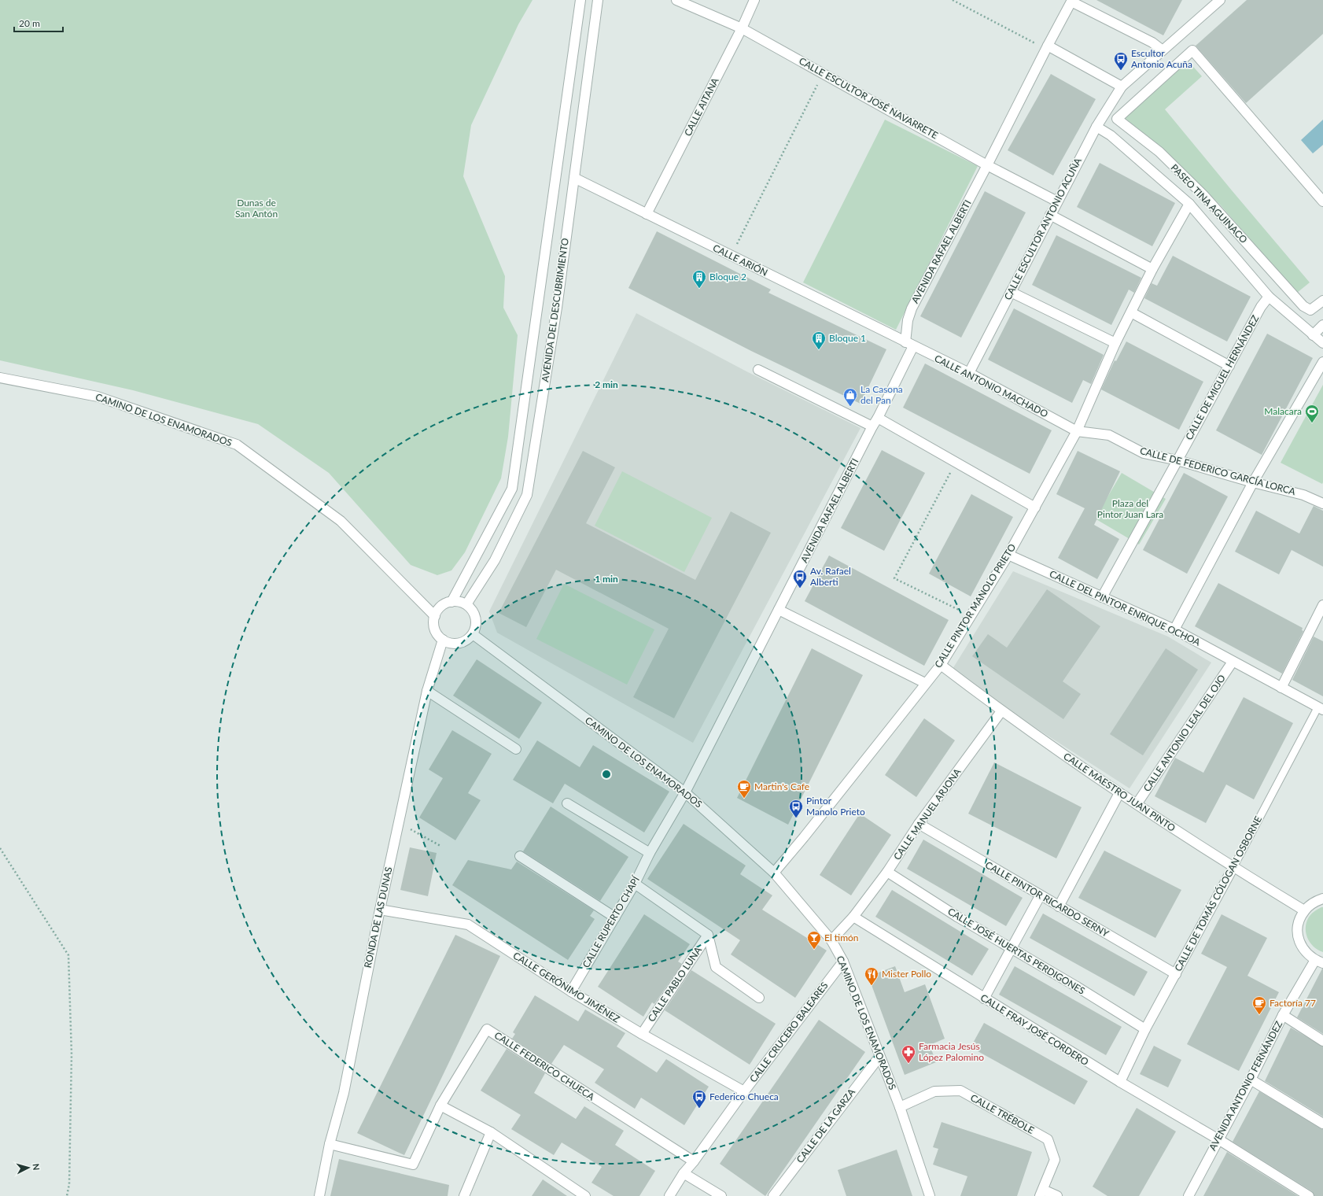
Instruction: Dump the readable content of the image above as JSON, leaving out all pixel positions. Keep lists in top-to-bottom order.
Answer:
{
  "streets": {
    "street": [
      "CALLE ESCULTOR JOSÉ NAVARRETE",
      "CALLE AITANA",
      "PASEO TINA AGUINACO",
      "CALLE ESCULTOR ANTONIO ACUÑA",
      "AVENIDA RAFAEL ALBERTI",
      "CALLE ARIÓN",
      "AVENIDA DEL DESCUBRIMIENTO",
      "CALLE DE MIGUEL HERNÁNDEZ",
      "CALLE ANTONIO MACHADO",
      "CAMINO DE LOS ENAMORADOS",
      "CALLE DE FEDERICO GARCÍA LORCA",
      "CALLE PINTOR MANOLO PRIETO",
      "CALLE DEL PINTOR ENRIQUE OCHOA",
      "CALLE ANTONIO LEAL DEL OJO",
      "CALLE MAESTRO JUAN PINTO",
      "CALLE MANUEL ARJONA",
      "CALLE DE TOMÁS CÓLOGAN OSBORNE",
      "CALLE PINTOR RICARDO SERNY",
      "RONDA DE LAS DUNAS",
      "CALLE RUPERTO CHAPÍ",
      "CALLE JOSÉ HUERTAS PERDIGONES",
      "CALLE PABLO LUNA",
      "CALLE GERÓNIMO JIMÉNEZ",
      "CALLE FRAY JOSÉ CORDERO",
      "CALLE CRUCERO BALEARES",
      "CALLE FEDERICO CHUECA",
      "AVENIDA ANTONIO FERNÁNDEZ",
      "CALLE TRÉBOLE",
      "CALLE DE LA GARZA"
    ]
  },
  "crossings": [
    ["CALLE ESCULTOR JOSÉ NAVARRETE", "CALLE AITANA"],
    ["CALLE ESCULTOR JOSÉ NAVARRETE", "CALLE ESCULTOR ANTONIO ACUÑA"],
    ["CALLE ESCULTOR JOSÉ NAVARRETE", "AVENIDA RAFAEL ALBERTI"],
    ["CALLE AITANA", "CALLE ARIÓN"],
    ["CALLE ESCULTOR ANTONIO ACUÑA", "CALLE ANTONIO MACHADO"],
    ["AVENIDA RAFAEL ALBERTI", "CALLE ARIÓN"],
    ["AVENIDA RAFAEL ALBERTI", "CALLE ANTONIO MACHADO"],
    ["AVENIDA RAFAEL ALBERTI", "CAMINO DE LOS ENAMORADOS"],
    ["AVENIDA RAFAEL ALBERTI", "CALLE RUPERTO CHAPÍ"],
    ["CALLE ARIÓN", "AVENIDA DEL DESCUBRIMIENTO"],
    ["CALLE ARIÓN", "CALLE ANTONIO MACHADO"],
    ["AVENIDA DEL DESCUBRIMIENTO", "CAMINO DE LOS ENAMORADOS"],
    ["AVENIDA DEL DESCUBRIMIENTO", "RONDA DE LAS DUNAS"],
    ["CALLE DE MIGUEL HERNÁNDEZ", "CALLE DE FEDERICO GARCÍA LORCA"],
    ["CALLE DE MIGUEL HERNÁNDEZ", "CALLE DEL PINTOR ENRIQUE OCHOA"],
    ["CALLE ANTONIO MACHADO", "CALLE DE FEDERICO GARCÍA LORCA"],
    ["CALLE ANTONIO MACHADO", "CALLE PINTOR MANOLO PRIETO"],
    ["CAMINO DE LOS ENAMORADOS", "CALLE PINTOR MANOLO PRIETO"],
    ["CAMINO DE LOS ENAMORADOS", "CALLE MANUEL ARJONA"],
    ["CAMINO DE LOS ENAMORADOS", "RONDA DE LAS DUNAS"],
    ["CAMINO DE LOS ENAMORADOS", "CALLE RUPERTO CHAPÍ"],
    ["CAMINO DE LOS ENAMORADOS", "CALLE CRUCERO BALEARES"],
    ["CAMINO DE LOS ENAMORADOS", "CALLE TRÉBOLE"],
    ["CAMINO DE LOS ENAMORADOS", "CALLE DE LA GARZA"],
    ["CALLE DE FEDERICO GARCÍA LORCA", "CALLE PINTOR MANOLO PRIETO"],
    ["CALLE PINTOR MANOLO PRIETO", "CALLE DEL PINTOR ENRIQUE OCHOA"],
    ["CALLE PINTOR MANOLO PRIETO", "CALLE MAESTRO JUAN PINTO"],
    ["CALLE DEL PINTOR ENRIQUE OCHOA", "CALLE ANTONIO LEAL DEL OJO"],
    ["CALLE DEL PINTOR ENRIQUE OCHOA", "CALLE DE TOMÁS CÓLOGAN OSBORNE"],
    ["CALLE ANTONIO LEAL DEL OJO", "CALLE MAESTRO JUAN PINTO"],
    ["CALLE MAESTRO JUAN PINTO", "CALLE MANUEL ARJONA"],
    ["CALLE MAESTRO JUAN PINTO", "CALLE DE TOMÁS CÓLOGAN OSBORNE"],
    ["CALLE MANUEL ARJONA", "CALLE PINTOR RICARDO SERNY"],
    ["CALLE MANUEL ARJONA", "CALLE JOSÉ HUERTAS PERDIGONES"],
    ["CALLE MANUEL ARJONA", "CALLE FRAY JOSÉ CORDERO"],
    ["CALLE DE TOMÁS CÓLOGAN OSBORNE", "CALLE PINTOR RICARDO SERNY"],
    ["CALLE DE TOMÁS CÓLOGAN OSBORNE", "CALLE JOSÉ HUERTAS PERDIGONES"],
    ["CALLE DE TOMÁS CÓLOGAN OSBORNE", "CALLE FRAY JOSÉ CORDERO"],
    ["RONDA DE LAS DUNAS", "CALLE GERÓNIMO JIMÉNEZ"],
    ["RONDA DE LAS DUNAS", "CALLE FEDERICO CHUECA"],
    ["CALLE RUPERTO CHAPÍ", "CALLE GERÓNIMO JIMÉNEZ"],
    ["CALLE PABLO LUNA", "CALLE GERÓNIMO JIMÉNEZ"],
    ["CALLE GERÓNIMO JIMÉNEZ", "CALLE CRUCERO BALEARES"],
    ["CALLE FRAY JOSÉ CORDERO", "AVENIDA ANTONIO FERNÁNDEZ"],
    ["CALLE CRUCERO BALEARES", "CALLE FEDERICO CHUECA"]
  ],
  "parks": ["Dunas de San Antón", "Plaza del Pintor Juan Lara"],
  "places": {
    "bus stop": [
      "Escultor Antonio Acuña",
      "Av. Rafael Alberti",
      "Pintor Manolo Prieto",
      "Federico Chueca"
    ],
    "building": ["Bloque 2", "Bloque 1"],
    "shop": ["La Casona del Pan"],
    "sports": ["Malacara"],
    "cafe": ["Martin's Cafe", "Factoría 77"],
    "bar": ["El timón"],
    "restaurant": ["Mister Pollo"],
    "pharmacy": ["Farmacia Jesús López Palomino"]
  },
  "scale_bar": "20 m",
  "north": "right",
  "rings": ["2 min", "1 min"]
}
